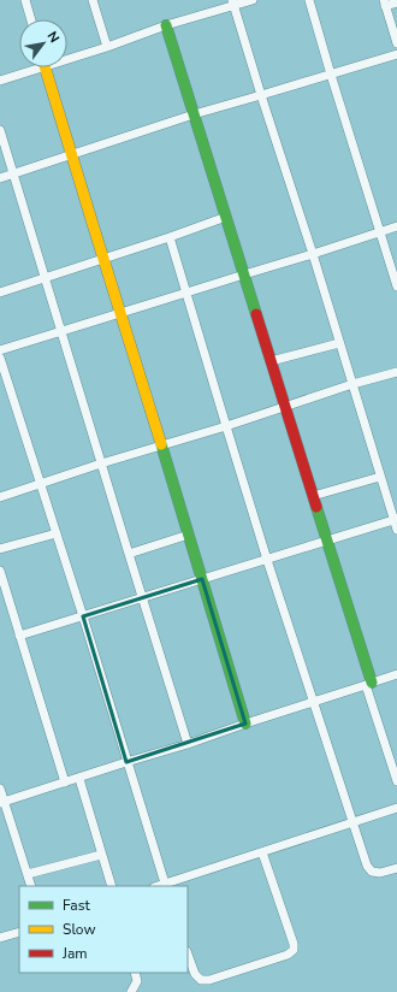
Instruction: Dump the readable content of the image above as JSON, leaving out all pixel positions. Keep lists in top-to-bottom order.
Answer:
{
  "legend": ["Fast", "Slow", "Jam"],
  "north": "top right"
}
